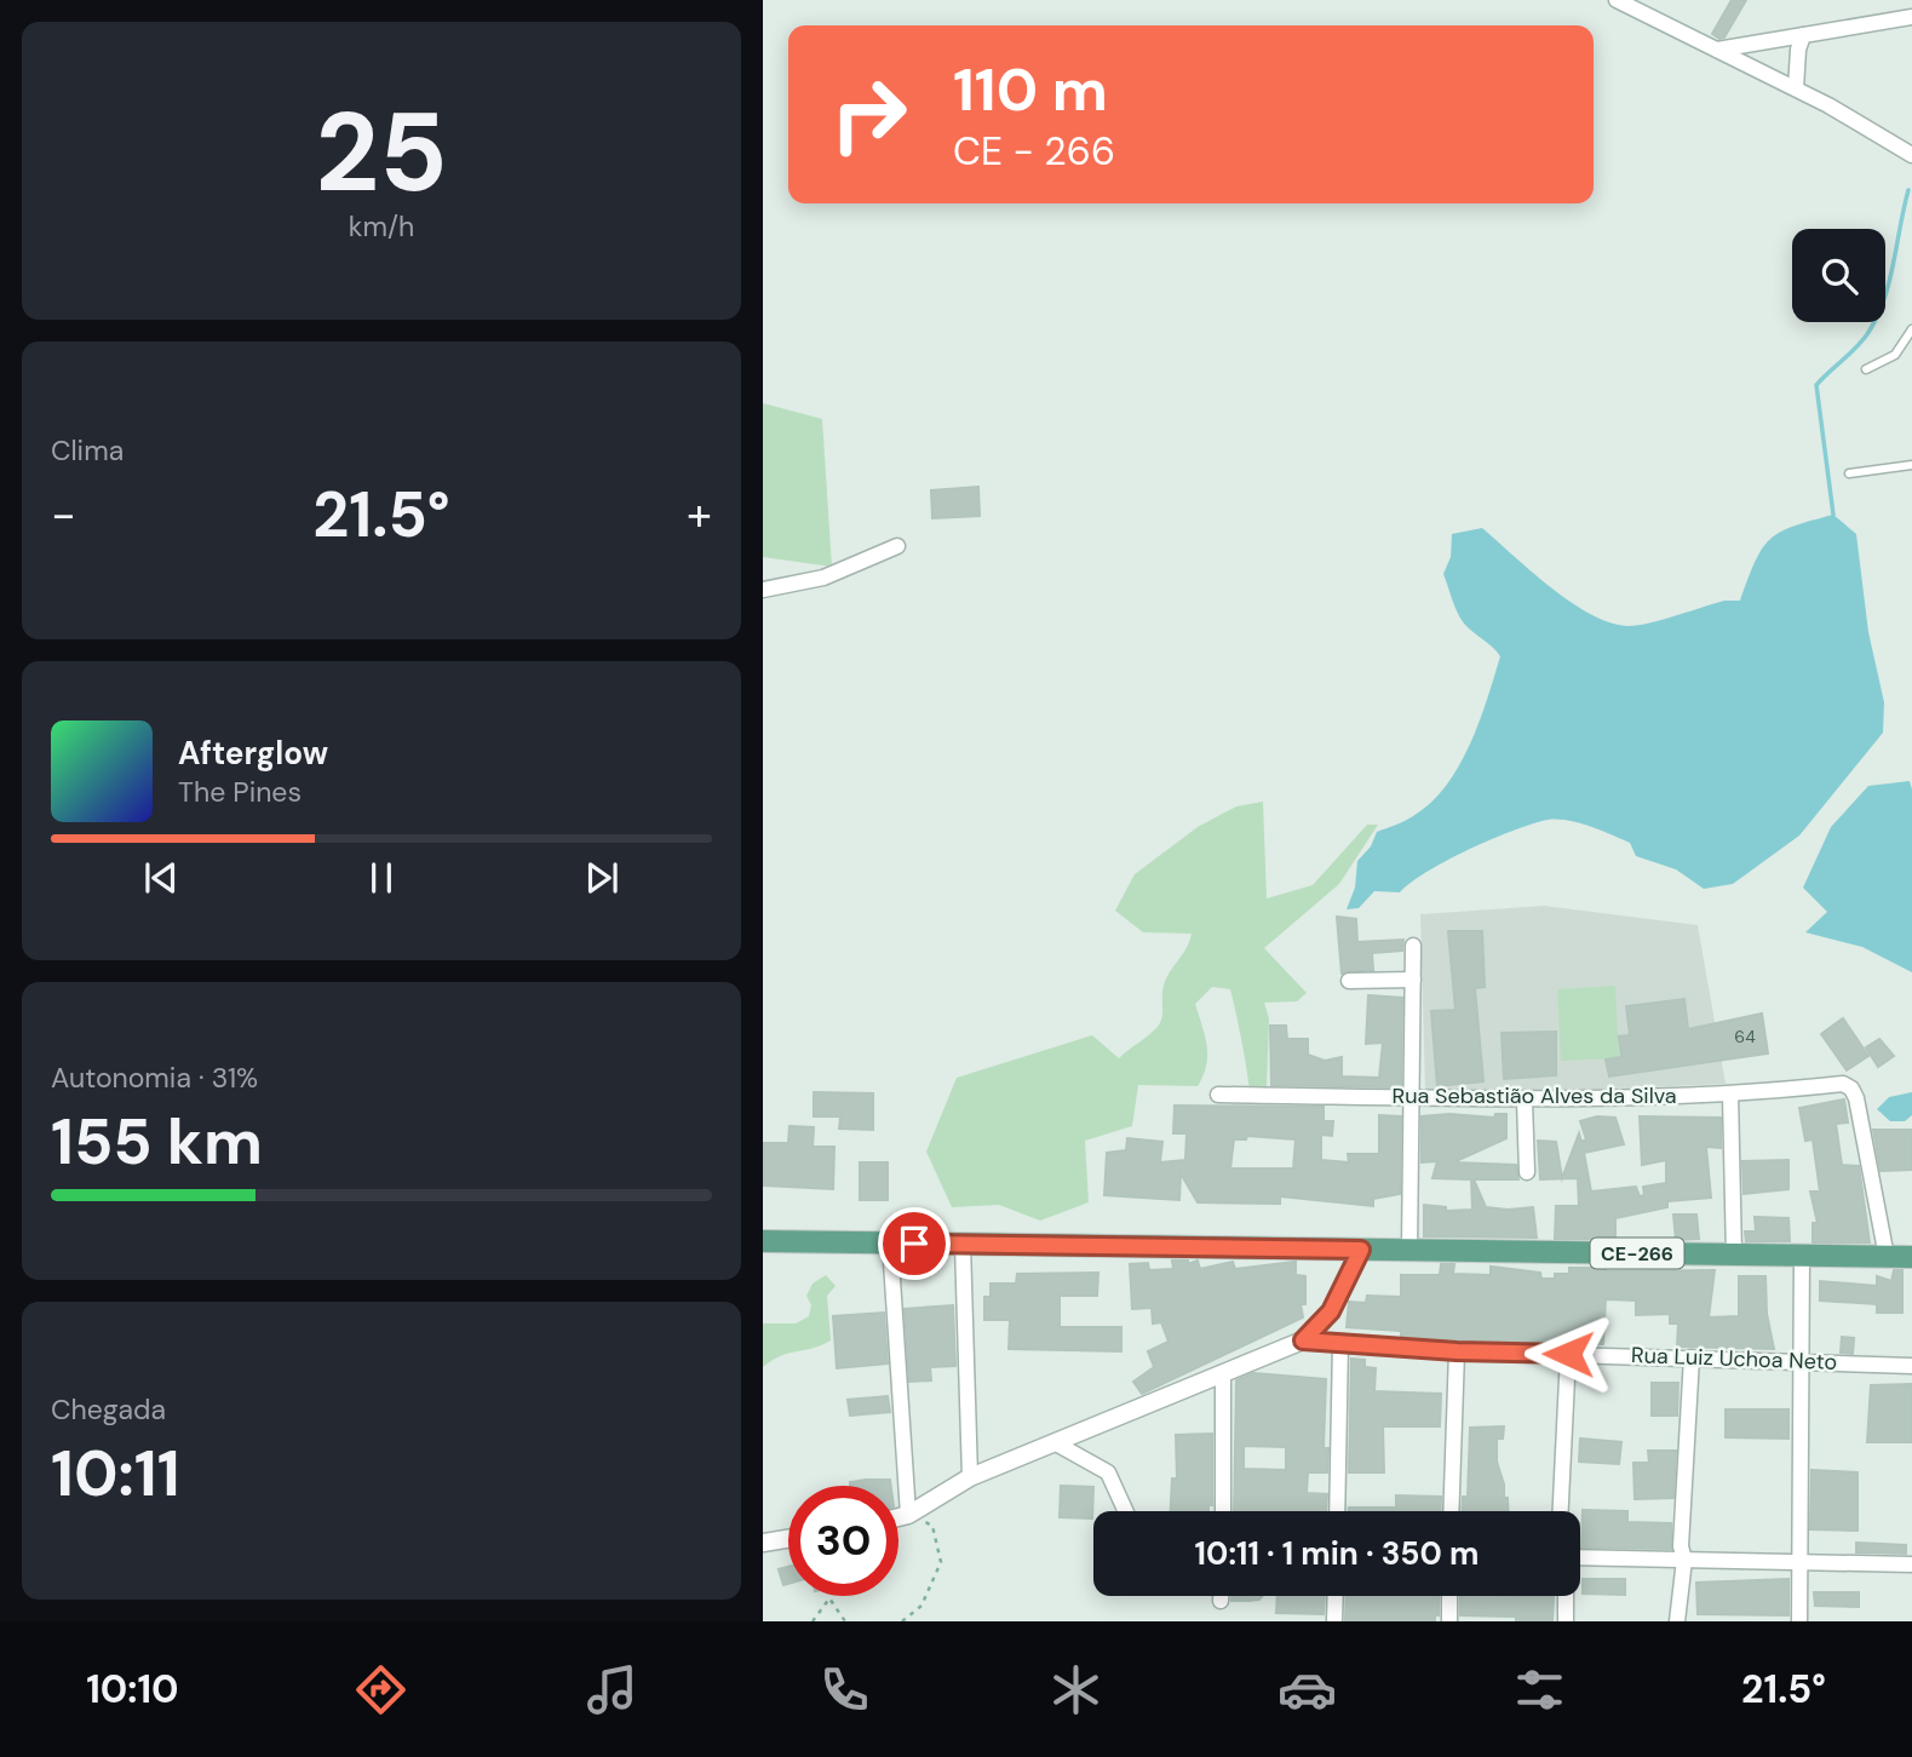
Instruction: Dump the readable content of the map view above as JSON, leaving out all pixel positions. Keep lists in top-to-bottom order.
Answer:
{
  "streets": {
    "main road": ["CE-266"],
    "street": ["Rua Sebastião Alves da Silva", "Rua Luiz Uchoa Neto"]
  },
  "crossings": [
    ["Rua Sebastião Alves da Silva", "CE-266"]
  ],
  "house_numbers": ["64"],
  "page": {
    "tile": [
      ["25", "km/h"],
      "Clima",
      ["Autonomia · 31%", "155 km"],
      ["Chegada", "10:11"]
    ],
    "turn": ["110 m", "CE - 266"],
    "heat": ["−", "21.5°", "+"],
    "song": ["Afterglow", "The Pines"],
    "limit": "30",
    "trip": "10:11 · 1 min · 350 m",
    "tabs": ["10:10", "21.5°"]
  }
}
